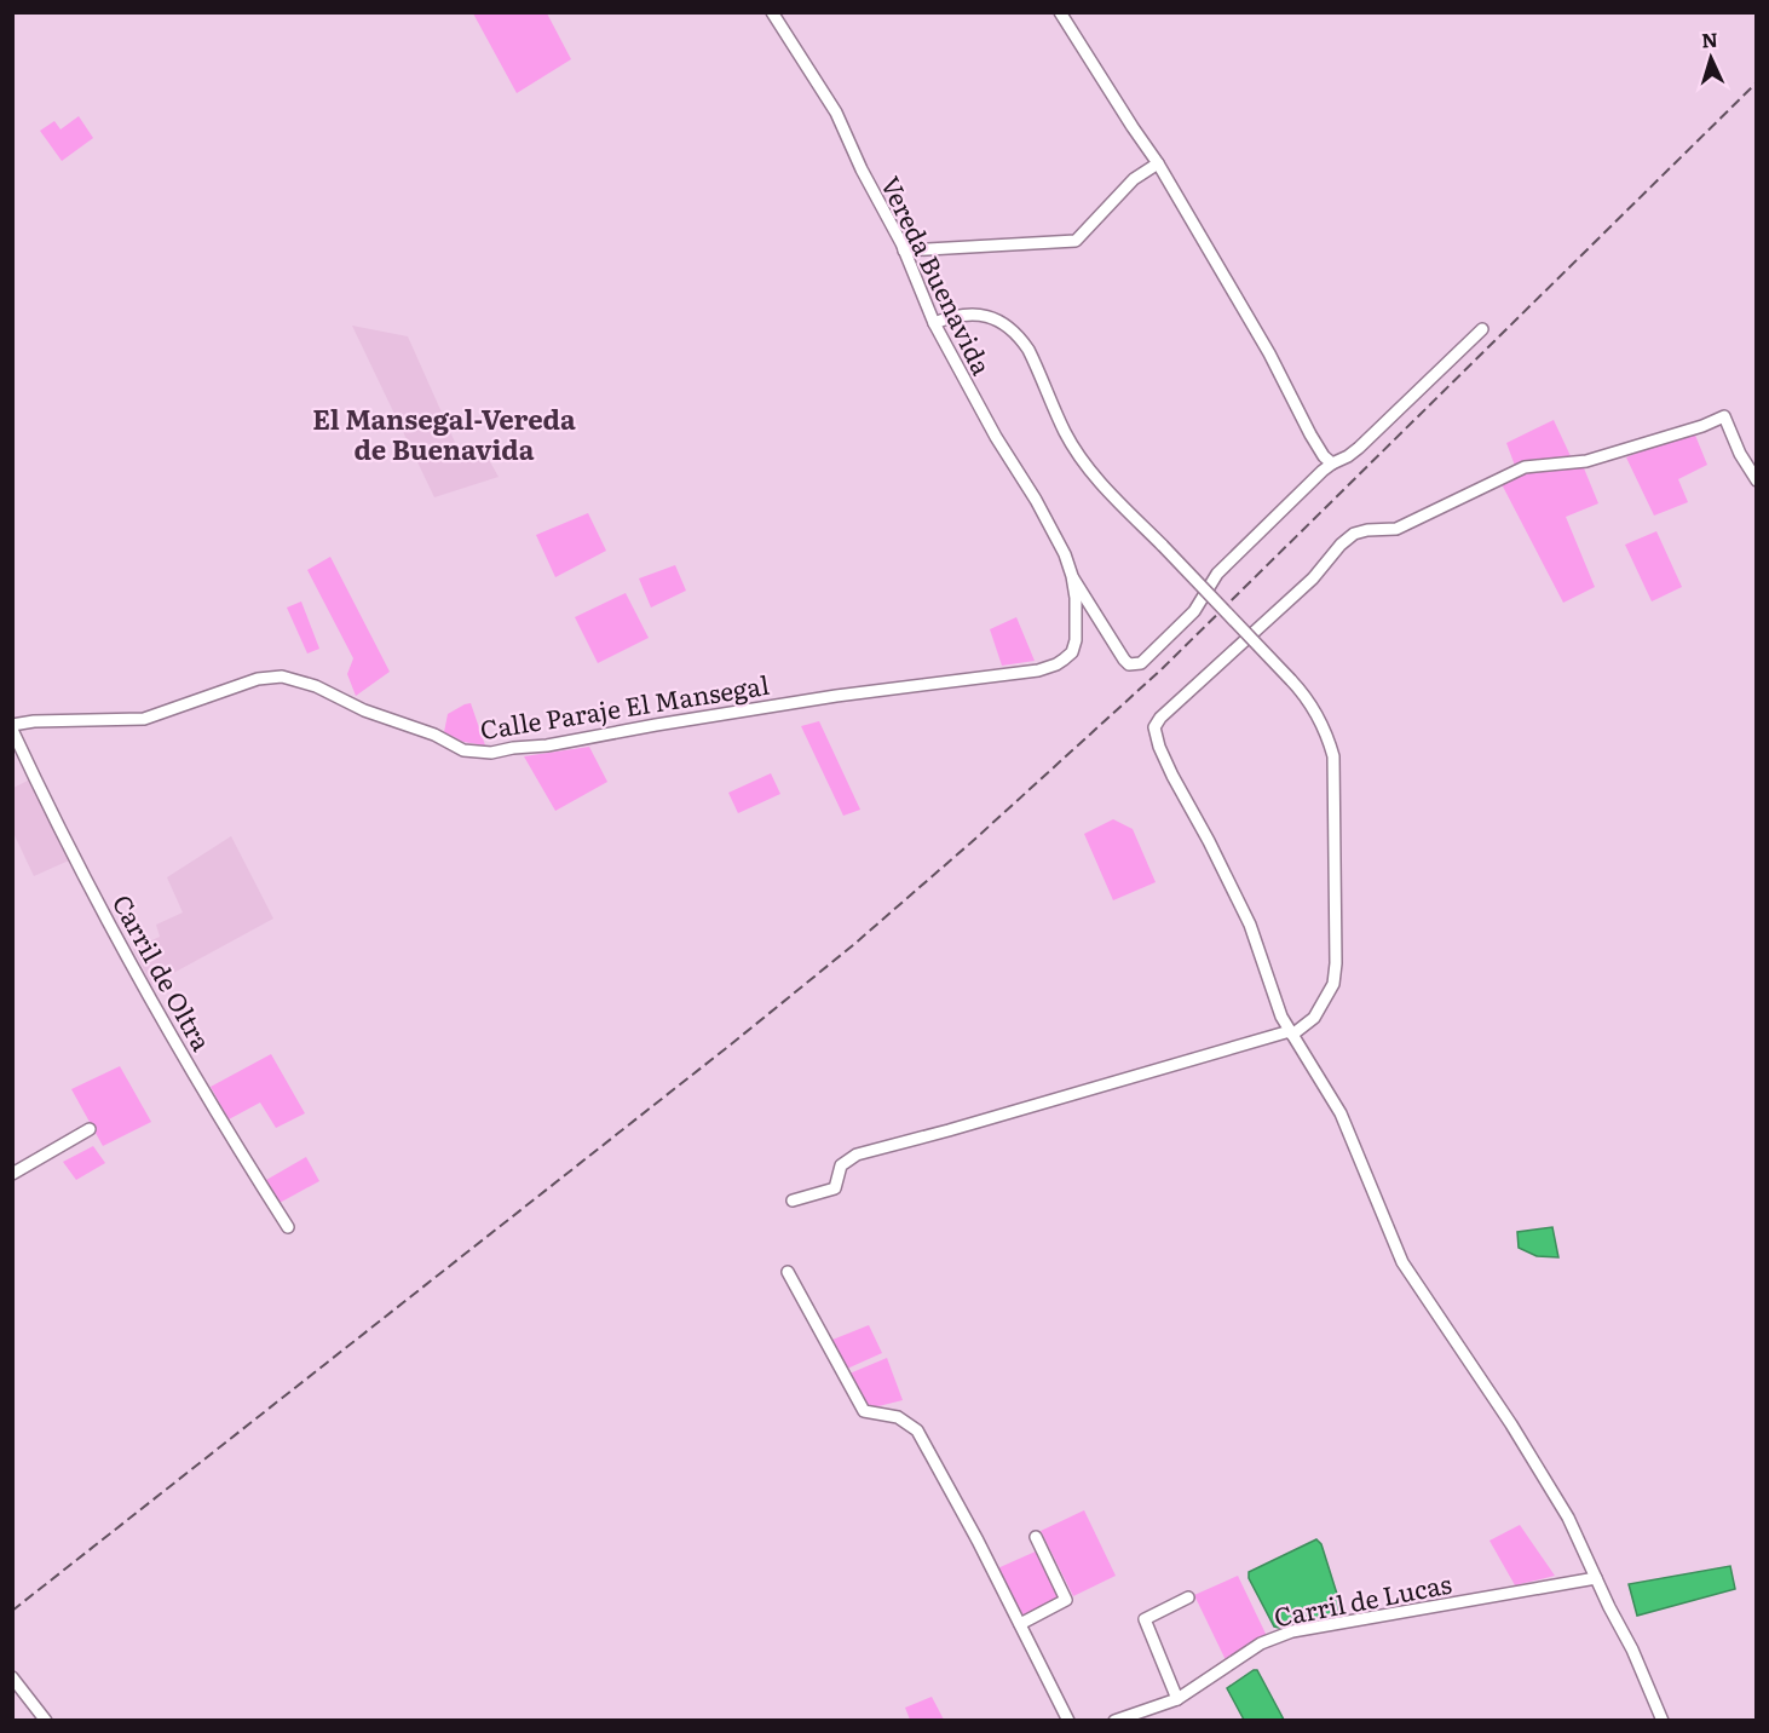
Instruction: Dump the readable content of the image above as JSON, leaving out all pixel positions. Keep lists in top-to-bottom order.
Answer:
{
  "streets": {
    "street": [
      "Vereda Buenavida",
      "Calle Paraje El Mansegal",
      "Carril de Oltra",
      "Carril de Lucas"
    ]
  },
  "crossings": [
    ["Vereda Buenavida", "Calle Paraje El Mansegal"],
    ["Calle Paraje El Mansegal", "Carril de Oltra"]
  ],
  "districts": ["El Mansegal-Vereda de Buenavida"],
  "north": "top"
}
